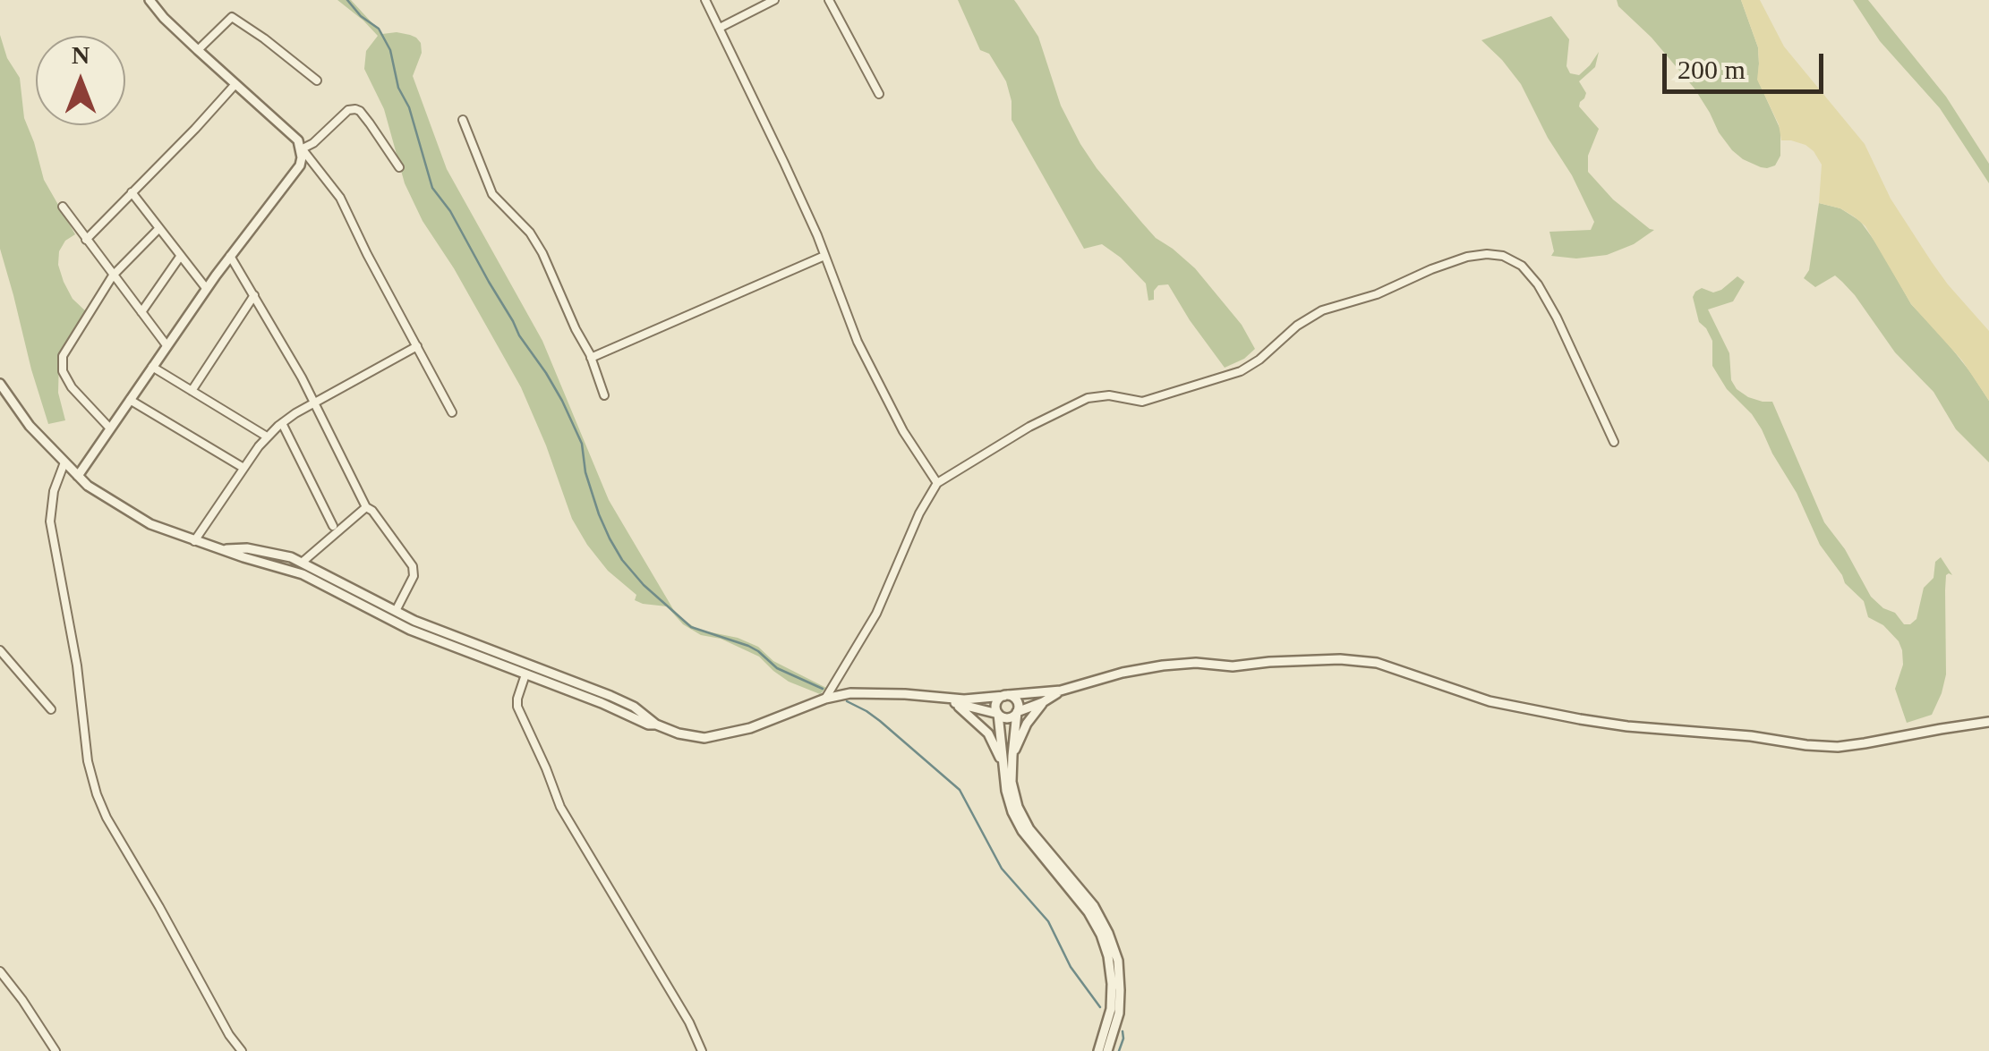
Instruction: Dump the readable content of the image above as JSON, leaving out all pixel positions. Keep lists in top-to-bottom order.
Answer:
{
  "scale_bar": "200 m",
  "north": "top"
}
